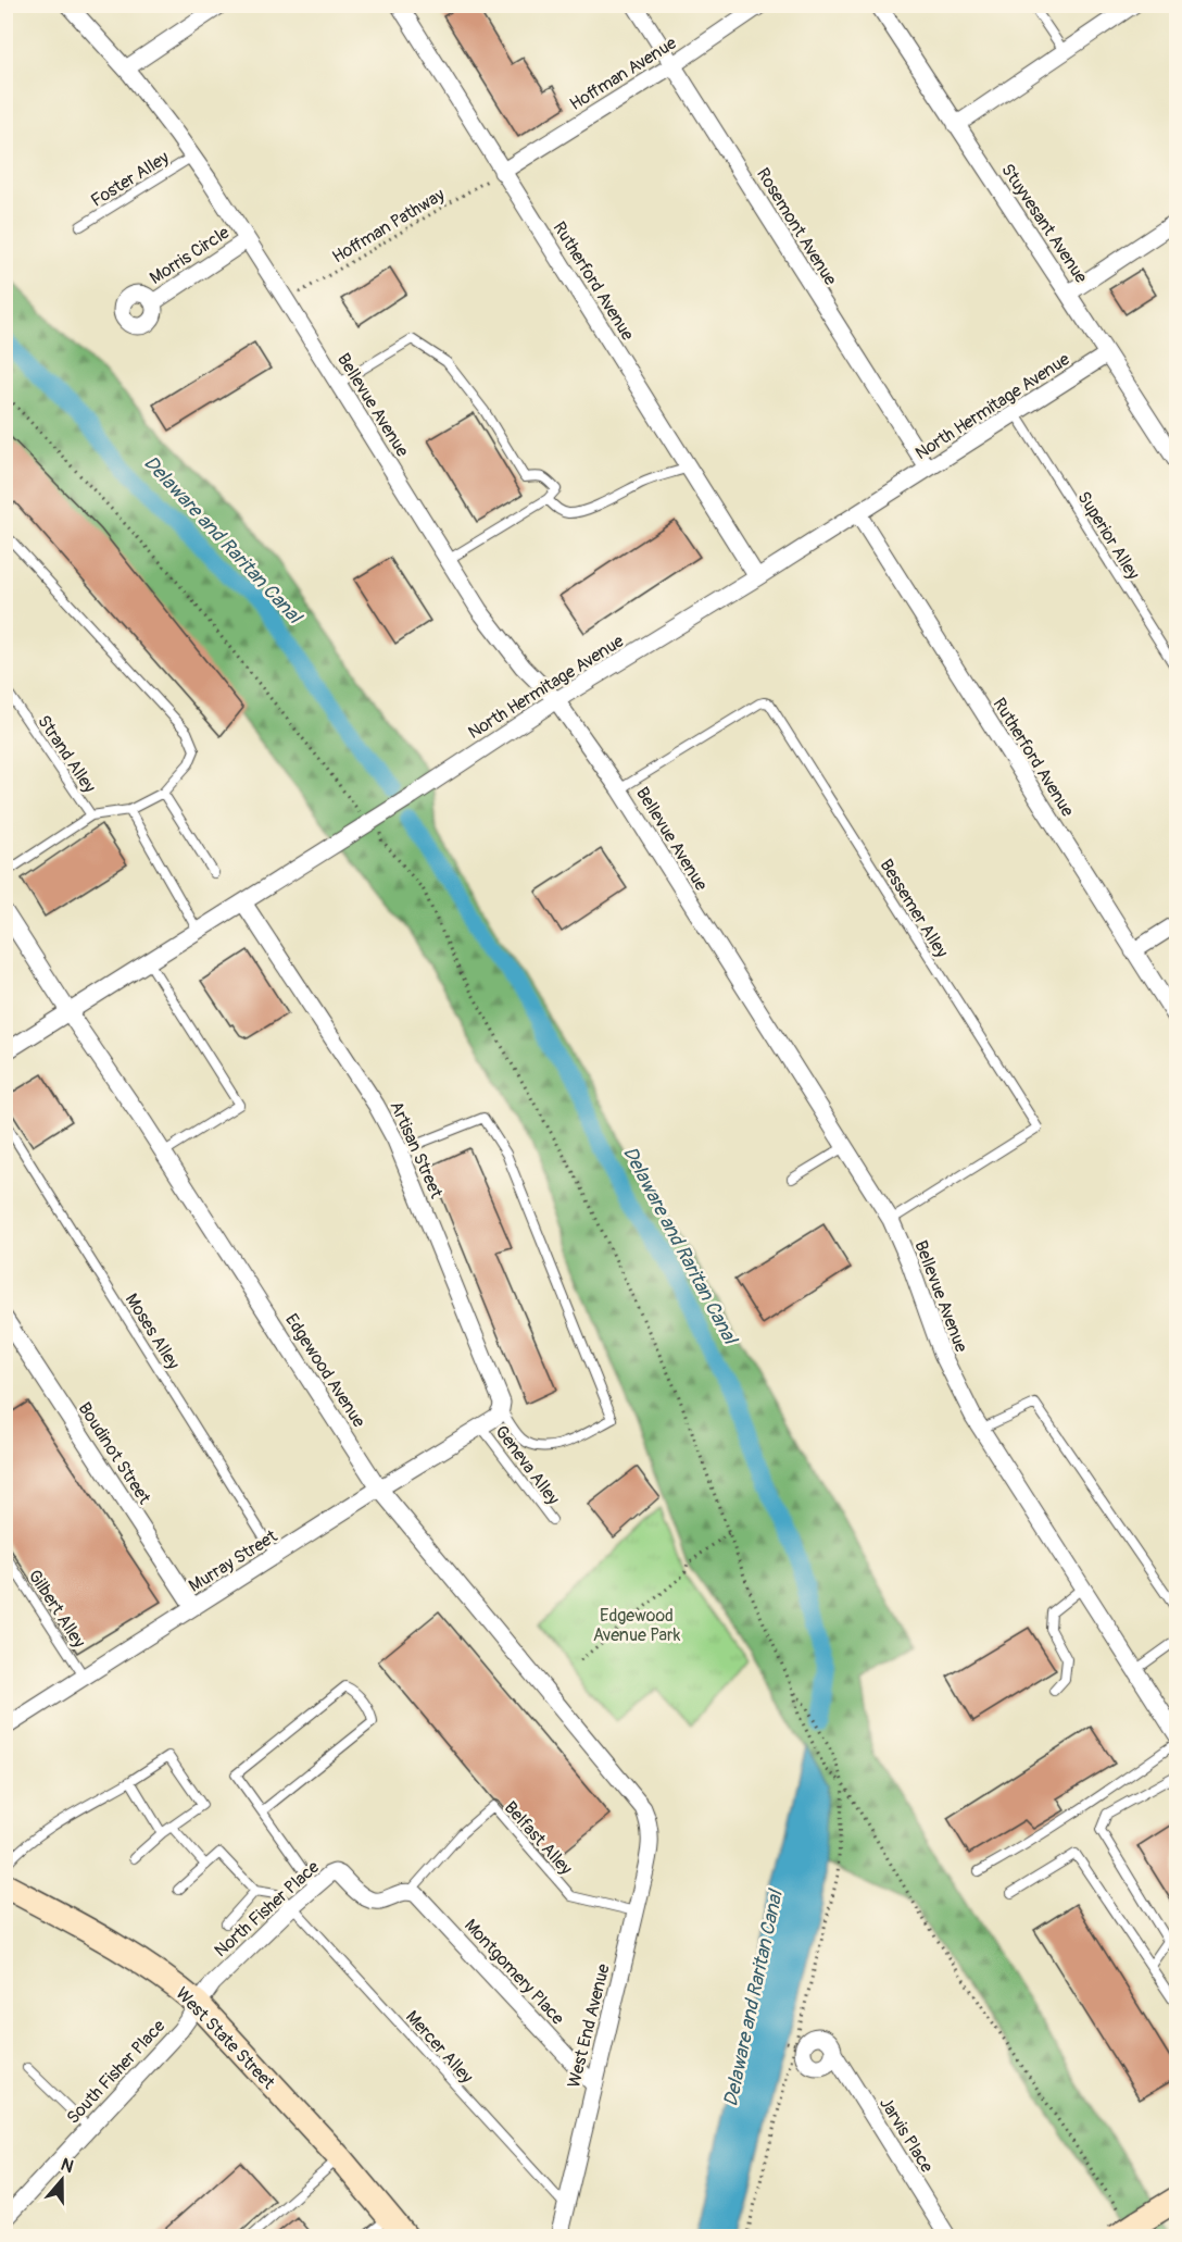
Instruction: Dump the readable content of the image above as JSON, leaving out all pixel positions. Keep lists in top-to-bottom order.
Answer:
{
  "streets": {
    "street": [
      "Hoffman Avenue",
      "Stuyvesant Avenue",
      "Rosemont Avenue",
      "Morris Circle",
      "Rutherford Avenue",
      "Bellevue Avenue",
      "North Hermitage Avenue",
      "Artisan Street",
      "Edgewood Avenue",
      "Boudinot Street",
      "Murray Street",
      "North Fisher Place",
      "Montgomery Place",
      "West End Avenue",
      "West State Street",
      "South Fisher Place",
      "Jarvis Place"
    ],
    "lane": [
      "Foster Alley",
      "Superior Alley",
      "Strand Alley",
      "Bessemer Alley",
      "Moses Alley",
      "Geneva Alley",
      "Gilbert Alley",
      "Belfast Alley",
      "Mercer Alley"
    ],
    "path": ["Hoffman Pathway"]
  },
  "crossings": [
    ["Hoffman Avenue", "Hoffman Pathway"],
    ["Hoffman Avenue", "Rosemont Avenue"],
    ["Hoffman Avenue", "Rutherford Avenue"],
    ["Foster Alley", "Bellevue Avenue"],
    ["Stuyvesant Avenue", "North Hermitage Avenue"],
    ["Hoffman Pathway", "Rutherford Avenue"],
    ["Hoffman Pathway", "Bellevue Avenue"],
    ["Rosemont Avenue", "North Hermitage Avenue"],
    ["Morris Circle", "Bellevue Avenue"],
    ["Rutherford Avenue", "North Hermitage Avenue"],
    ["Bellevue Avenue", "North Hermitage Avenue"],
    ["Bellevue Avenue", "Bessemer Alley"],
    ["North Hermitage Avenue", "Superior Alley"],
    ["North Hermitage Avenue", "Artisan Street"],
    ["North Hermitage Avenue", "Edgewood Avenue"],
    ["Moses Alley", "Murray Street"],
    ["Edgewood Avenue", "Murray Street"],
    ["Edgewood Avenue", "West End Avenue"],
    ["Boudinot Street", "Murray Street"],
    ["Geneva Alley", "Murray Street"],
    ["Murray Street", "Gilbert Alley"],
    ["Belfast Alley", "North Fisher Place"],
    ["Belfast Alley", "Montgomery Place"],
    ["Belfast Alley", "West End Avenue"],
    ["North Fisher Place", "Montgomery Place"],
    ["North Fisher Place", "West State Street"],
    ["North Fisher Place", "Mercer Alley"],
    ["North Fisher Place", "South Fisher Place"],
    ["Montgomery Place", "West End Avenue"],
    ["West End Avenue", "Mercer Alley"],
    ["West State Street", "South Fisher Place"]
  ],
  "water": ["Delaware and Raritan Canal"],
  "parks": ["Edgewood Avenue Park"],
  "north": "top"
}
